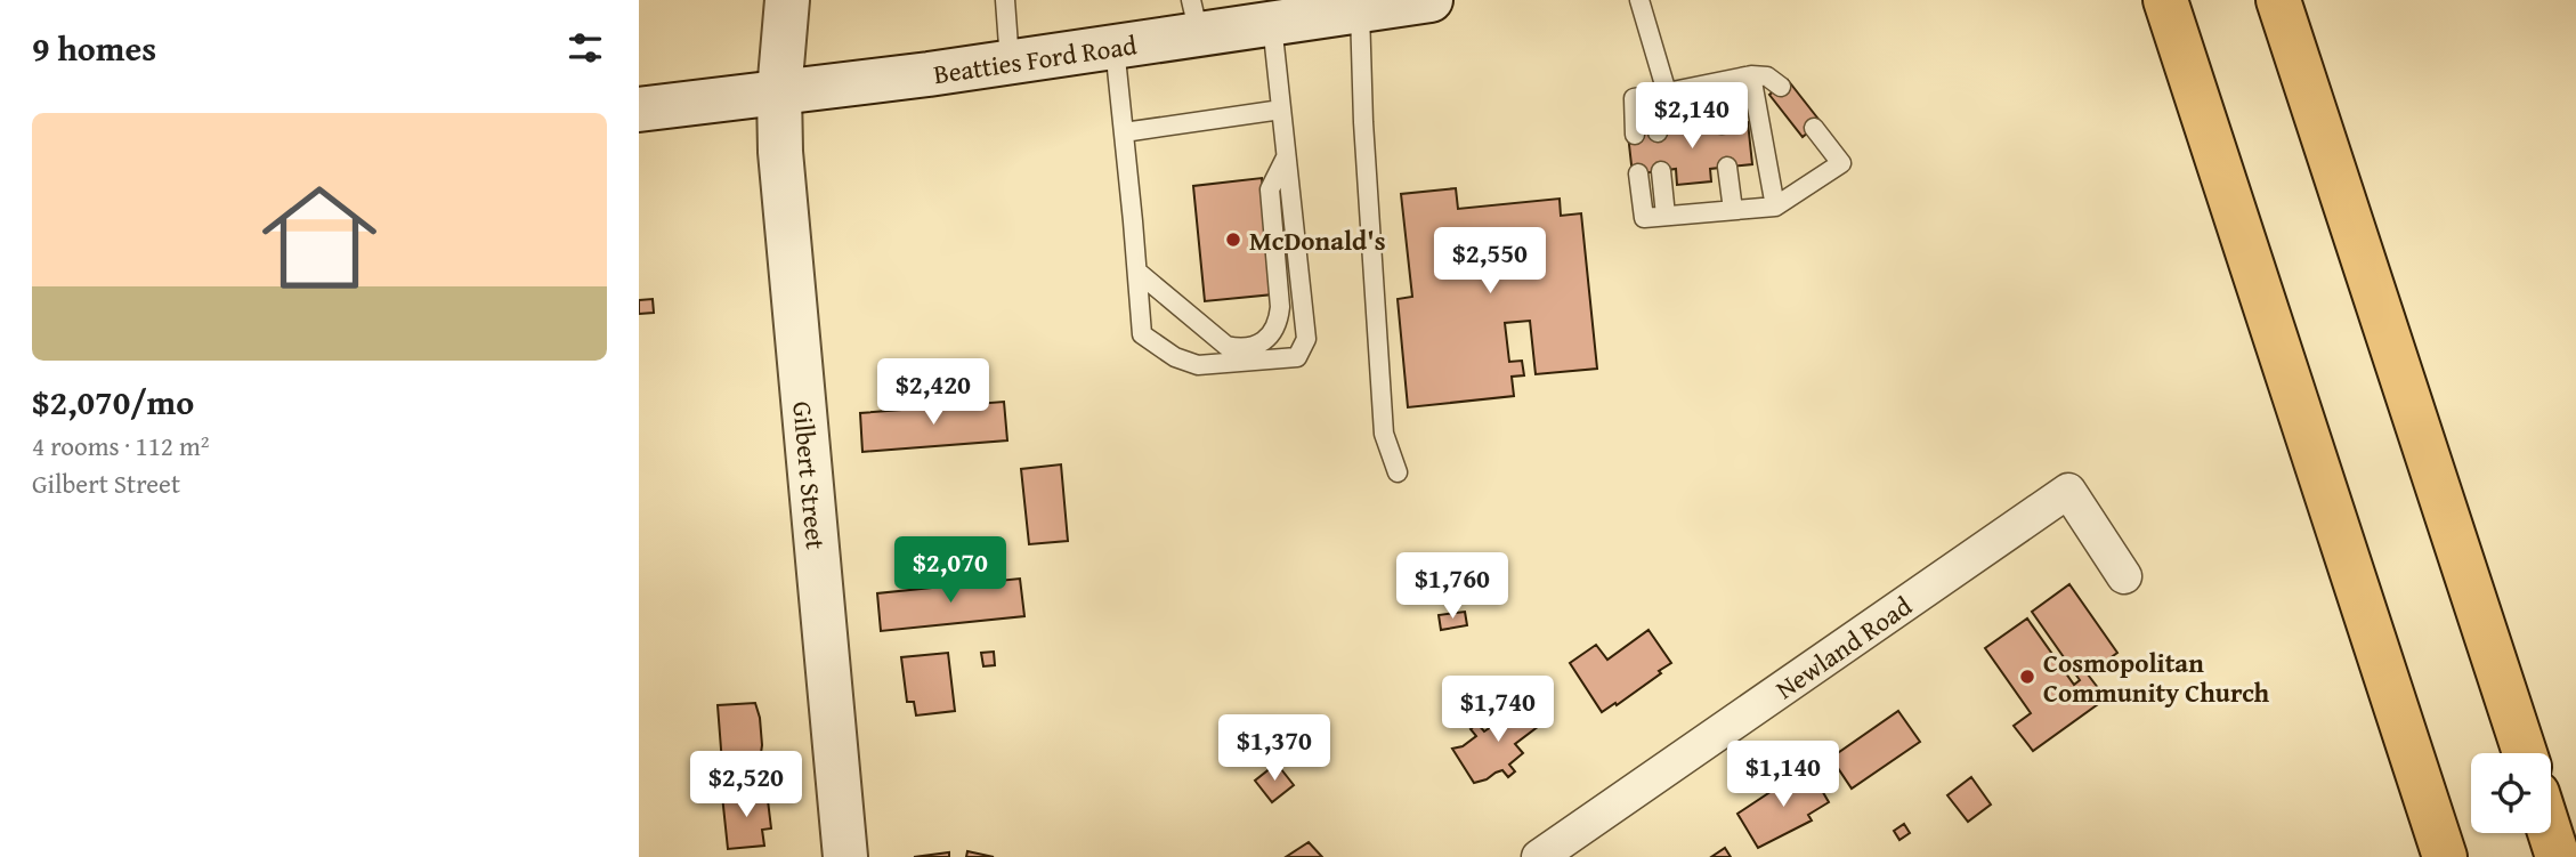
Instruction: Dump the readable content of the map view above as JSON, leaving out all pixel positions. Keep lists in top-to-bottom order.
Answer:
{
  "streets": {
    "street": ["Beatties Ford Road", "Gilbert Street", "Newland Road"]
  },
  "crossings": [
    ["Beatties Ford Road", "Gilbert Street"]
  ],
  "places": ["McDonald's", "Cosmopolitan Community Church"],
  "page": {
    "heading": "9 homes",
    "price": [
      "$2,140",
      "$2,550",
      "$2,420",
      "$2,070",
      "$1,760",
      "$1,740",
      "$1,370",
      "$1,140",
      "$2,520"
    ],
    "list": [
      {
        "name": "$2,070/mo",
        "note": "4 rooms · 112 m² · Gilbert Street"
      }
    ]
  }
}
